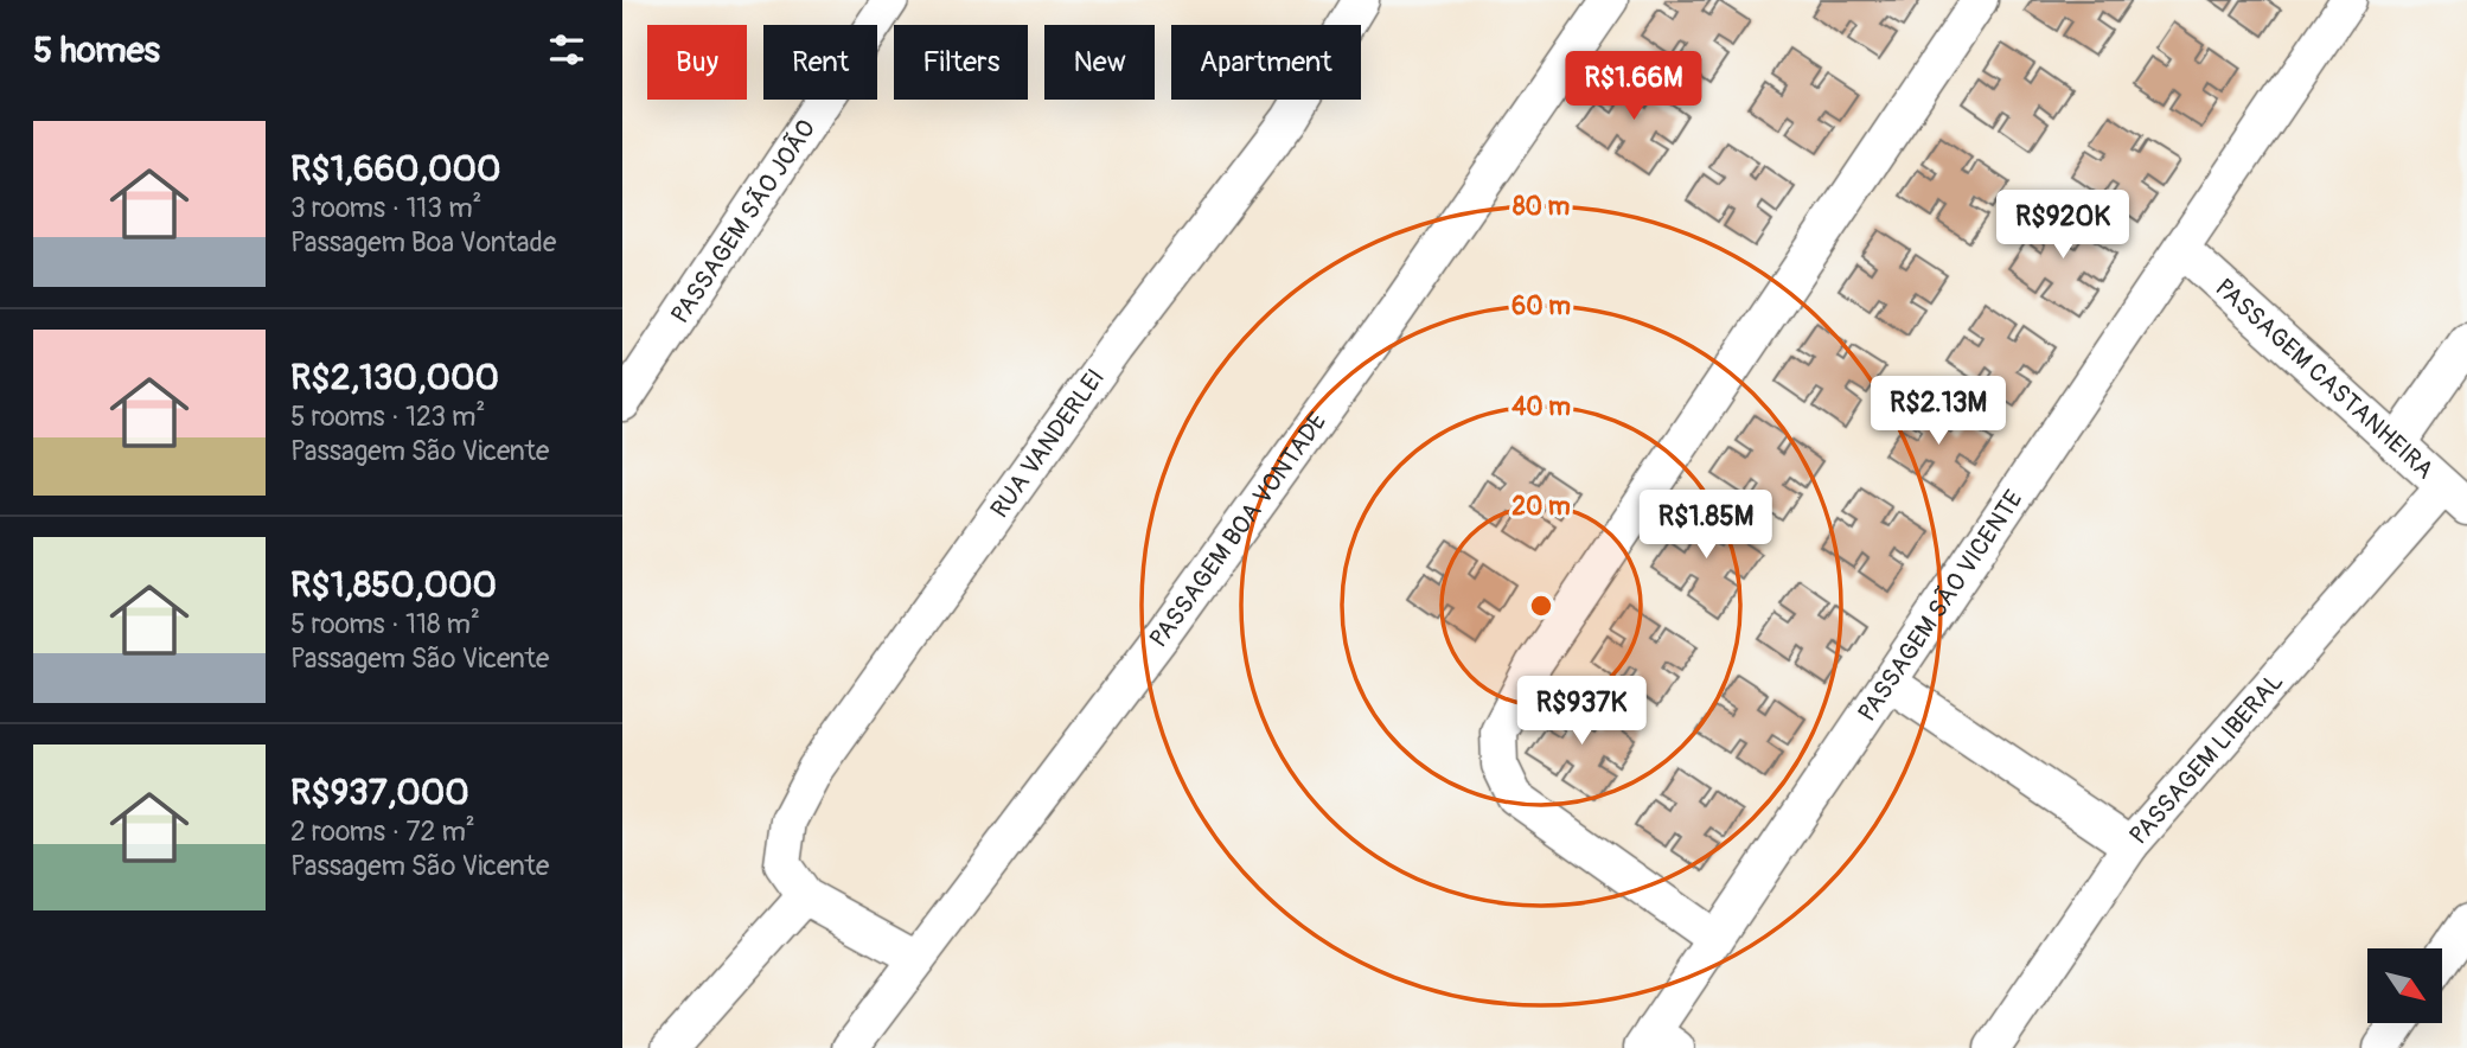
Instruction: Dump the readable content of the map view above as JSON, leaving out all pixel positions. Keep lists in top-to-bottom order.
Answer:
{
  "streets": {
    "street": [
      "PASSAGEM SÃO JOÃO",
      "PASSAGEM CASTANHEIRA",
      "RUA VANDERLEI",
      "PASSAGEM BOA VONTADE",
      "PASSAGEM SÃO VICENTE",
      "PASSAGEM LIBERAL"
    ]
  },
  "crossings": [
    ["PASSAGEM CASTANHEIRA", "PASSAGEM SÃO VICENTE"],
    ["PASSAGEM CASTANHEIRA", "PASSAGEM LIBERAL"],
    ["RUA VANDERLEI", "PASSAGEM BOA VONTADE"]
  ],
  "north": "bottom right",
  "page": {
    "heading": "5 homes",
    "chip": [
      "Buy",
      "Rent",
      "Filters",
      "New",
      "Apartment"
    ],
    "price": [
      "R$1.66M",
      "R$920K",
      "R$2.13M",
      "R$1.85M",
      "R$937K"
    ],
    "list": [
      {
        "name": "R$1,660,000",
        "note": "3 rooms · 113 m² · Passagem Boa Vontade"
      },
      {
        "name": "R$2,130,000",
        "note": "5 rooms · 123 m² · Passagem São Vicente"
      },
      {
        "name": "R$1,850,000",
        "note": "5 rooms · 118 m² · Passagem São Vicente"
      },
      {
        "name": "R$937,000",
        "note": "2 rooms · 72 m² · Passagem São Vicente"
      }
    ]
  },
  "rings": [
    "80 m",
    "60 m",
    "40 m",
    "20 m"
  ]
}
